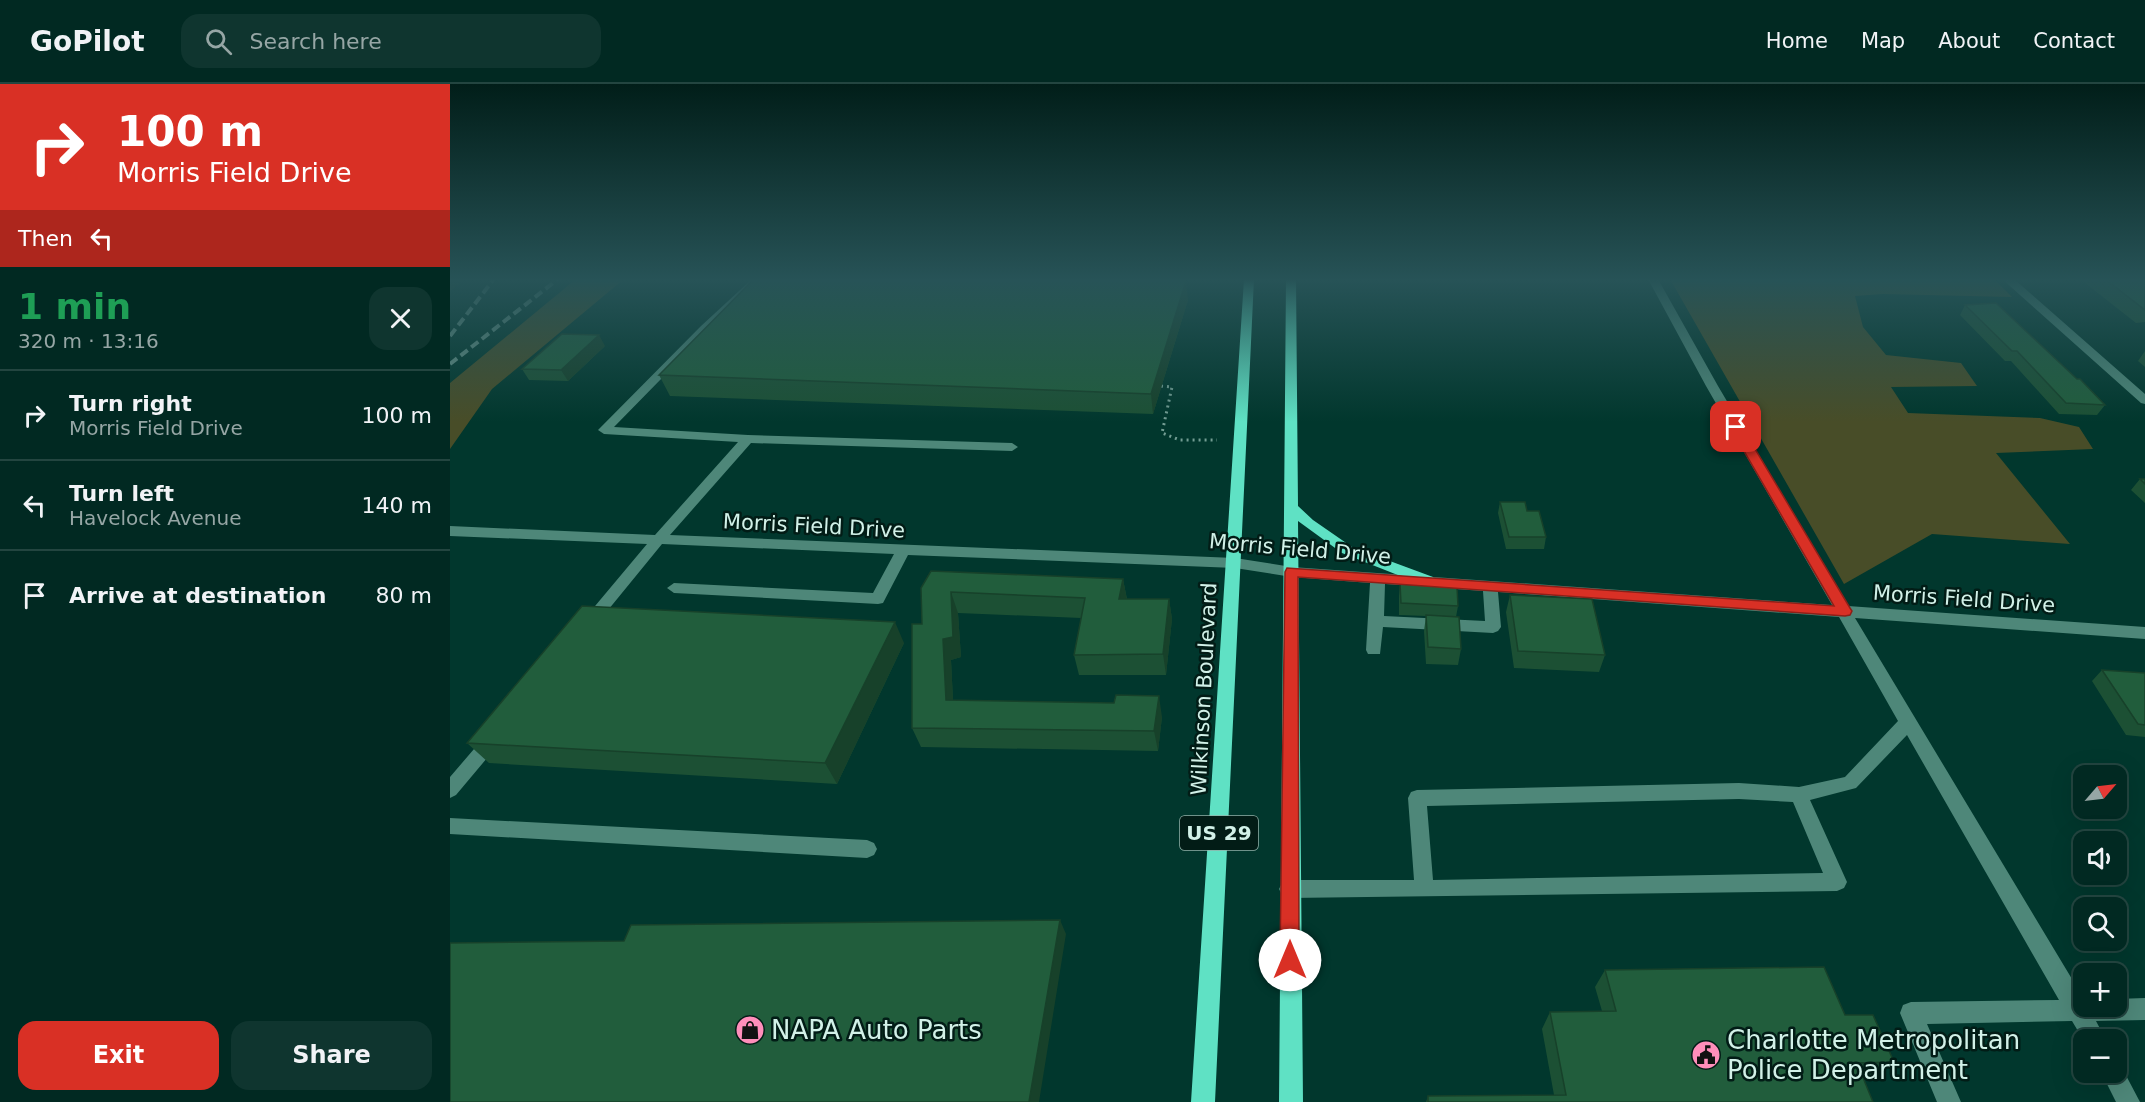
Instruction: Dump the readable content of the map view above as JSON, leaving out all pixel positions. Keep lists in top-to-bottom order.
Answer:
{
  "streets": {
    "main road": ["Wilkinson Boulevard", "US 29"],
    "street": ["Morris Field Drive"]
  },
  "crossings": [
    ["Morris Field Drive", "Wilkinson Boulevard"]
  ],
  "places": {
    "shop": ["NAPA Auto Parts"],
    "public building": ["Charlotte Metropolitan Police Department"]
  },
  "north": "top right",
  "page": {
    "header": "GoPilot",
    "search": "Search here",
    "nav": [
      "Home",
      "Map",
      "About",
      "Contact"
    ],
    "turn": ["100 m", "Morris Field Drive"],
    "then": "Then",
    "heading": ["1 min", "320 m · 13:16"],
    "list": [
      {
        "name": "Turn right",
        "note": "Morris Field Drive",
        "value": "100 m"
      },
      {
        "name": "Turn left",
        "note": "Havelock Avenue",
        "value": "140 m"
      },
      {
        "name": "Arrive at destination",
        "value": "80 m"
      }
    ],
    "map_buttons": ["+", "−"],
    "buttons": ["Exit", "Share"]
  }
}
